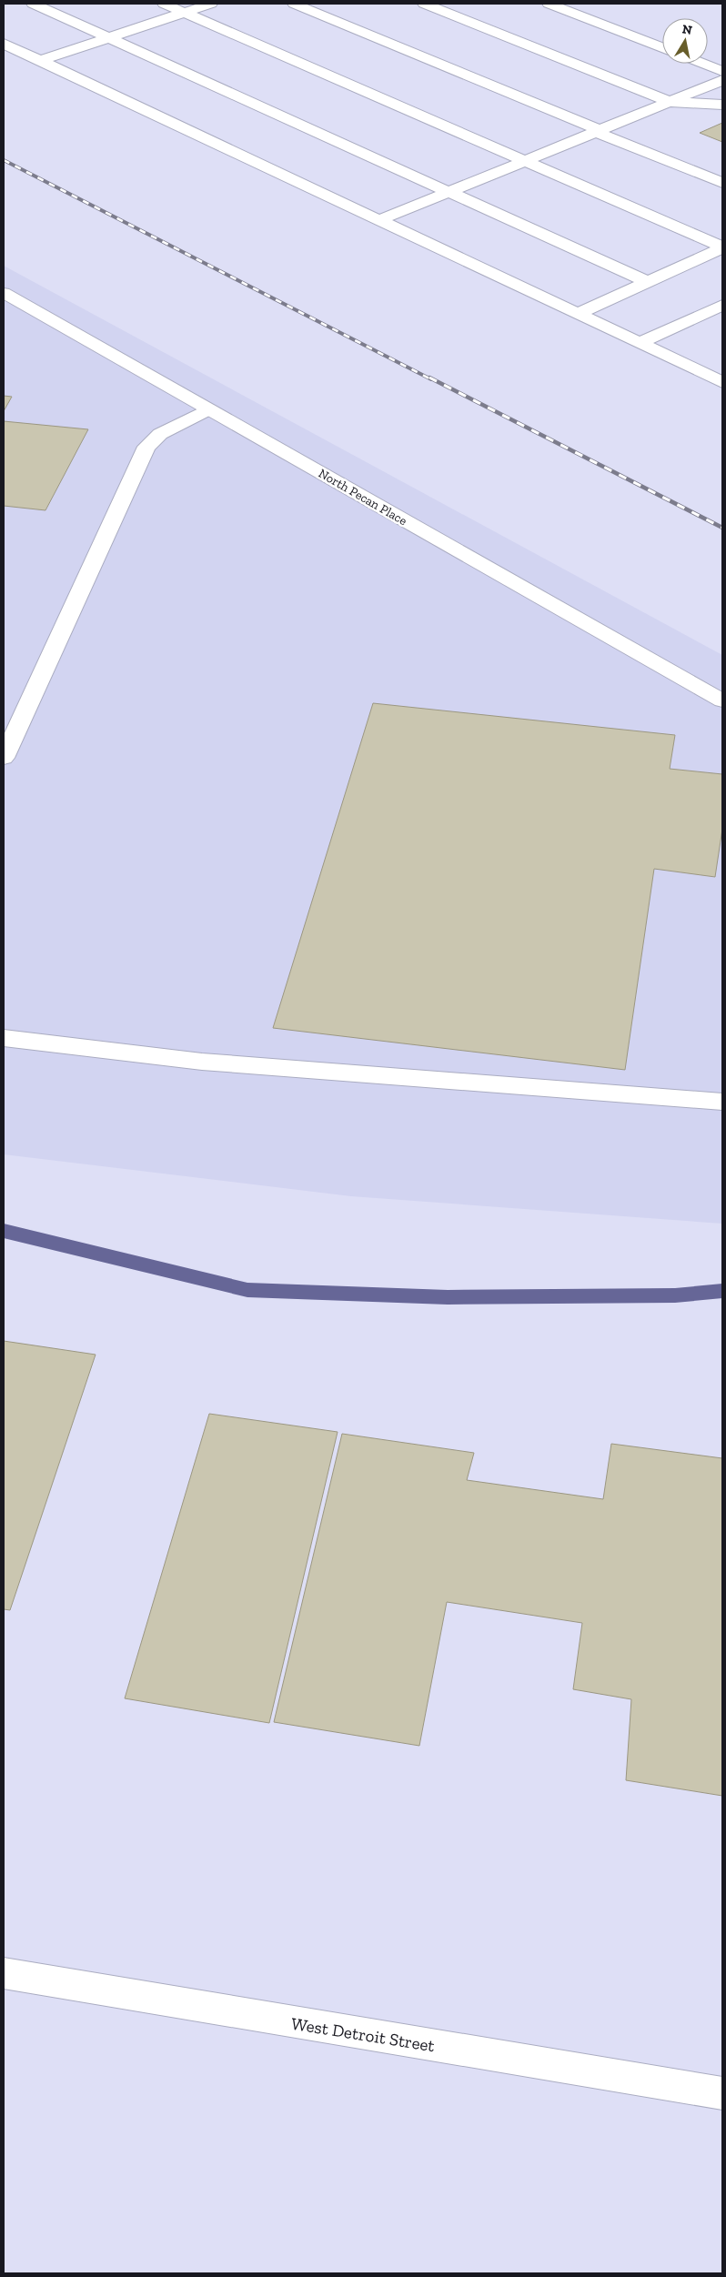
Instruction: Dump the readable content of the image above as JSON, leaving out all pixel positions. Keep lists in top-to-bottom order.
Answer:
{
  "streets": {
    "street": ["North Pecan Place", "West Detroit Street"]
  },
  "north": "top"
}
